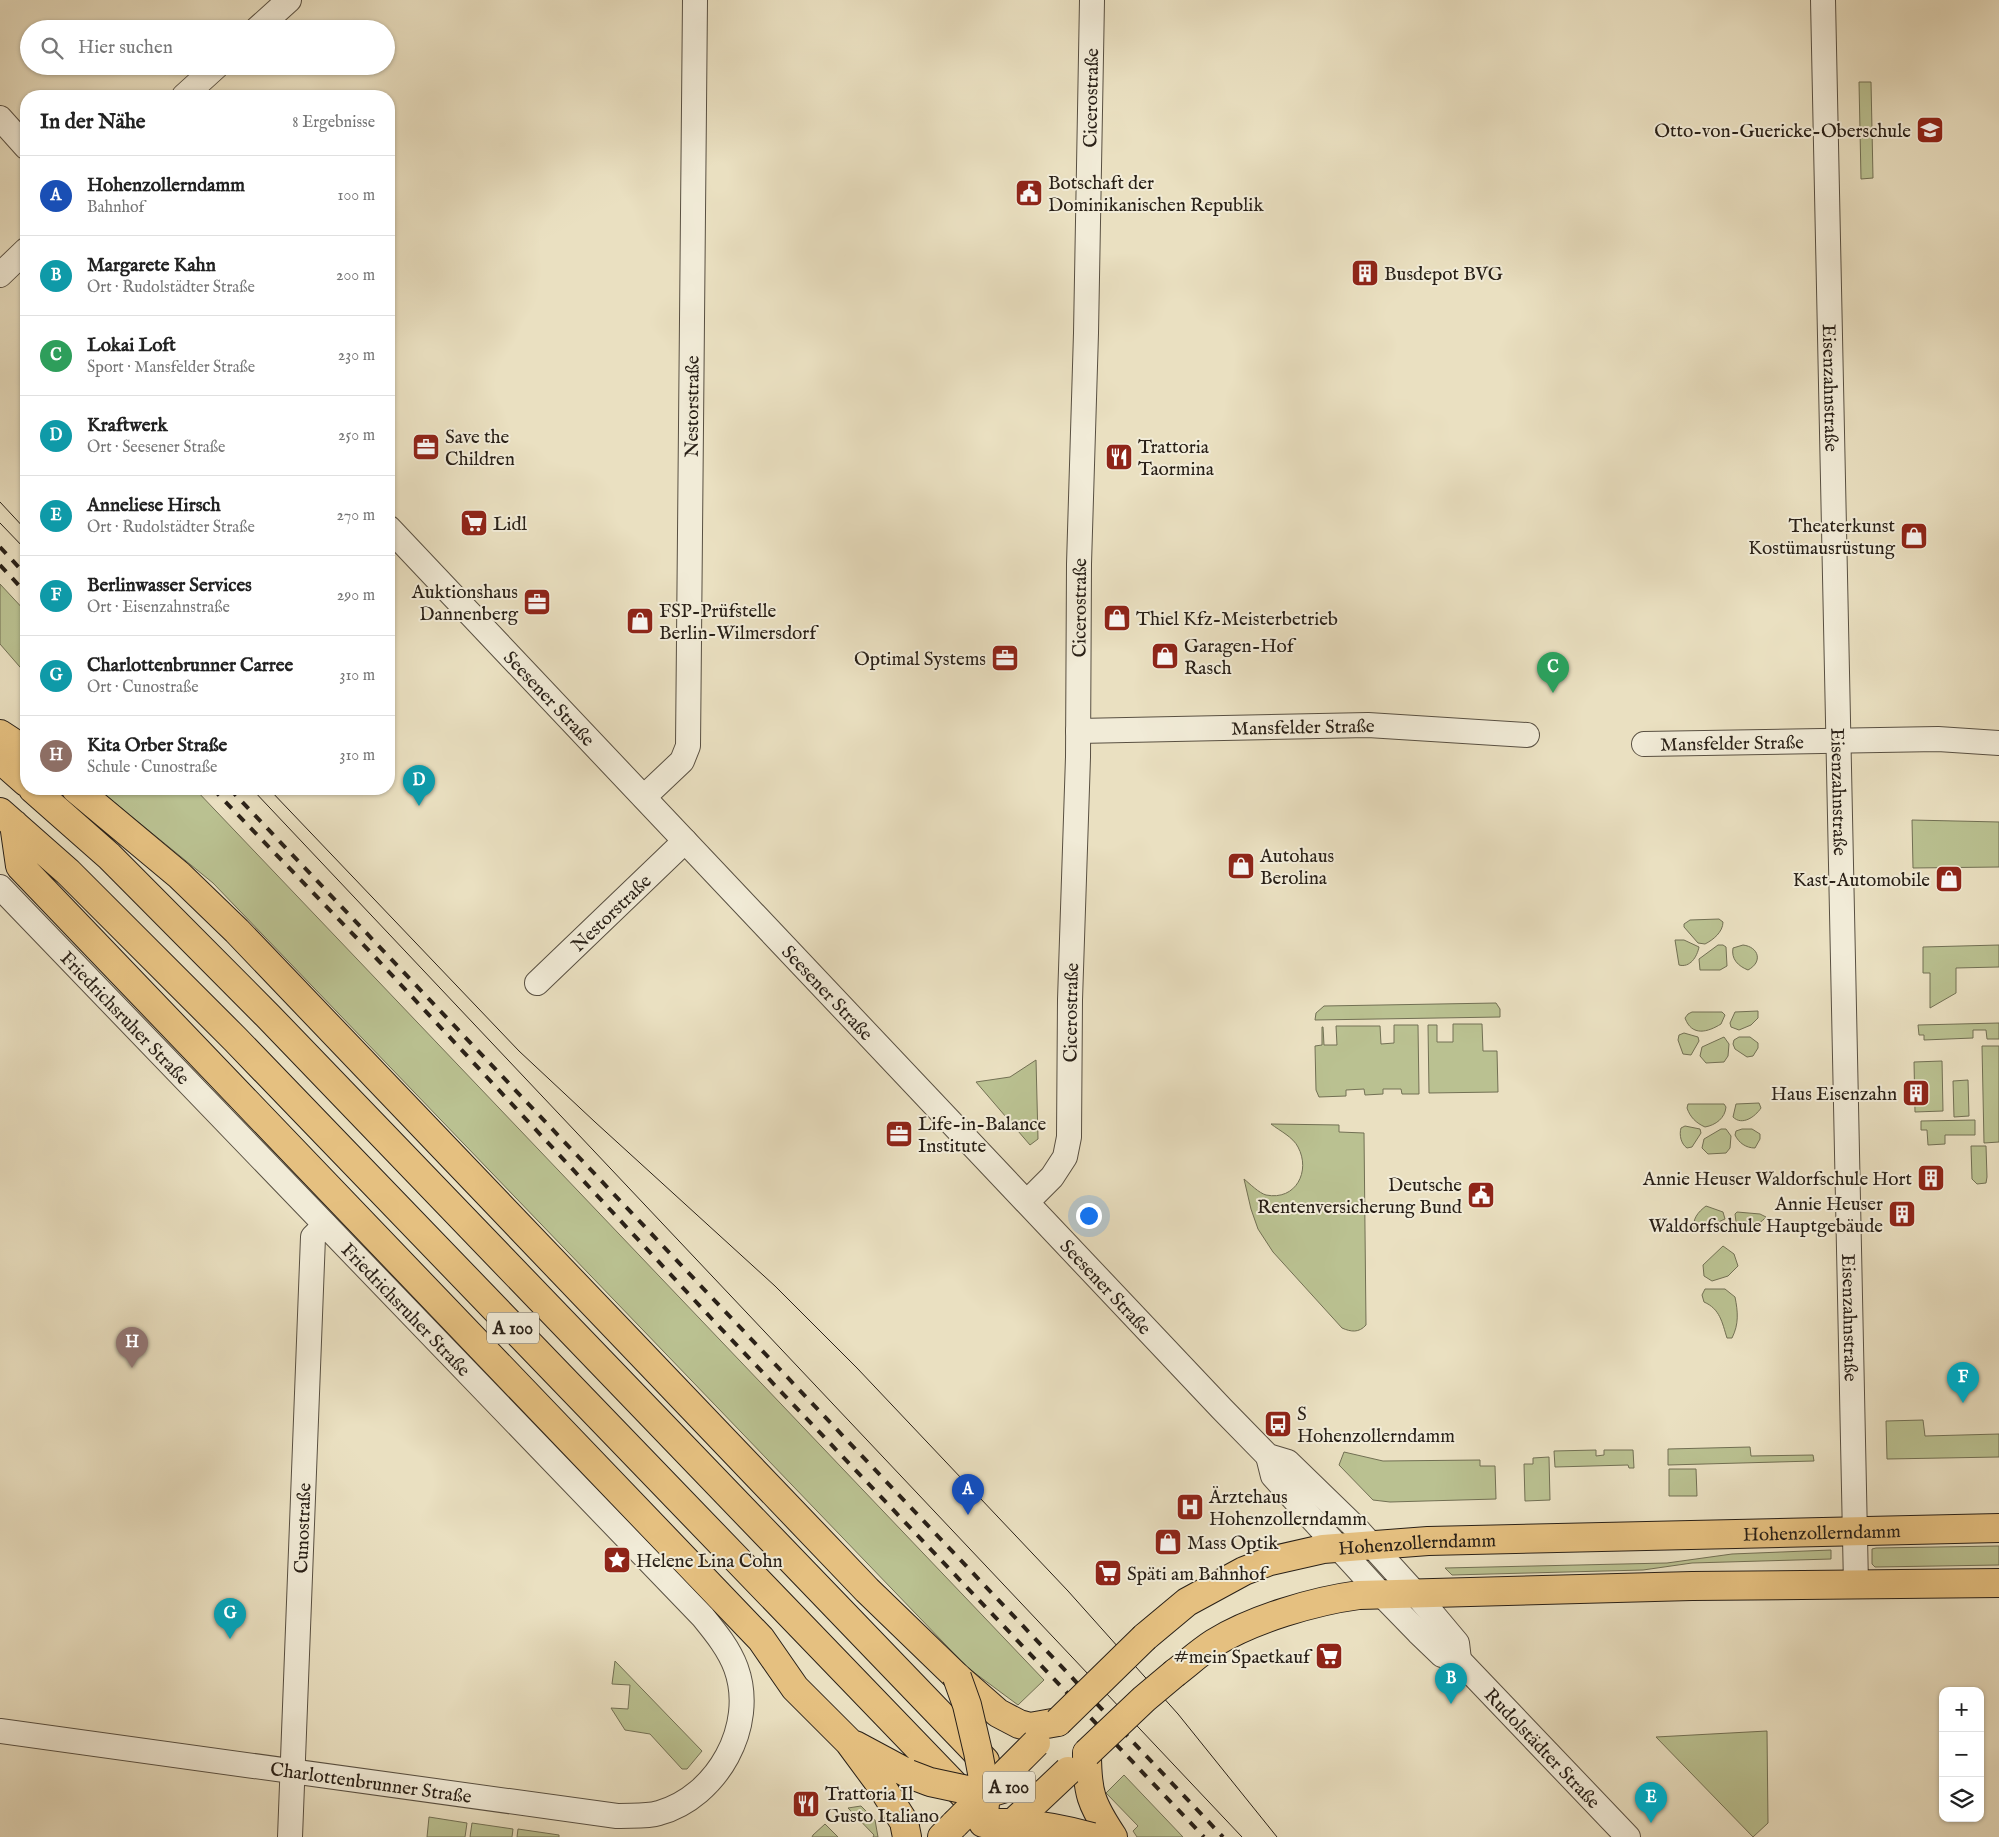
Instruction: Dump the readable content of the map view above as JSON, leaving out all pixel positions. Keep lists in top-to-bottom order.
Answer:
{
  "streets": {
    "main road": ["A 100", "Hohenzollerndamm"],
    "street": [
      "Cicerostraße",
      "Eisenzahnstraße",
      "Nestorstraße",
      "Seesener Straße",
      "Mansfelder Straße",
      "Friedrichsruher Straße",
      "Cunostraße",
      "Rudolstädter Straße",
      "Charlottenbrunner Straße"
    ]
  },
  "crossings": [
    ["Cicerostraße", "Seesener Straße"],
    ["Cicerostraße", "Mansfelder Straße"],
    ["Eisenzahnstraße", "Mansfelder Straße"],
    ["Eisenzahnstraße", "Hohenzollerndamm"],
    ["Nestorstraße", "Seesener Straße"],
    ["Seesener Straße", "Hohenzollerndamm"],
    ["Seesener Straße", "Rudolstädter Straße"],
    ["Friedrichsruher Straße", "Cunostraße"],
    ["Friedrichsruher Straße", "Charlottenbrunner Straße"],
    ["Cunostraße", "Charlottenbrunner Straße"],
    ["Hohenzollerndamm", "Rudolstädter Straße"]
  ],
  "places": {
    "school or university": ["Otto-von-Guericke-Oberschule"],
    "public building": ["Botschaft der Dominikanischen Republik", "Deutsche Rentenversicherung Bund"],
    "building": [
      "Busdepot BVG",
      "Haus Eisenzahn",
      "Annie Heuser Waldorfschule Hort",
      "Annie Heuser Waldorfschule Hauptgebäude"
    ],
    "office": [
      "Save the Children",
      "Auktionshaus Dannenberg",
      "Optimal Systems",
      "Life-in-Balance Institute"
    ],
    "restaurant": ["Trattoria Taormina", "Trattoria Il Gusto Italiano"],
    "supermarket": ["Lidl", "Späti am Bahnhof", "#mein Spaetkauf"],
    "shop": [
      "Theaterkunst Kostümausrüstung",
      "Thiel Kfz-Meisterbetrieb",
      "FSP-Prüfstelle Berlin-Wilmersdorf",
      "Garagen-Hof Rasch",
      "Autohaus Berolina",
      "Kast-Automobile",
      "Mass Optik"
    ],
    "bus stop": ["S Hohenzollerndamm"],
    "hospital": ["Ärztehaus Hohenzollerndamm"],
    "place": ["Helene Lina Cohn"]
  },
  "page": {
    "search": "Hier suchen",
    "heading": ["In der Nähe", "8 Ergebnisse"],
    "list": [
      {
        "mark": "A",
        "name": "Hohenzollerndamm",
        "note": "Bahnhof",
        "value": "100 m"
      },
      {
        "mark": "B",
        "name": "Margarete Kahn",
        "note": "Ort · Rudolstädter Straße",
        "value": "200 m"
      },
      {
        "mark": "C",
        "name": "Lokai Loft",
        "note": "Sport · Mansfelder Straße",
        "value": "230 m"
      },
      {
        "mark": "D",
        "name": "Kraftwerk",
        "note": "Ort · Seesener Straße",
        "value": "250 m"
      },
      {
        "mark": "E",
        "name": "Anneliese Hirsch",
        "note": "Ort · Rudolstädter Straße",
        "value": "270 m"
      },
      {
        "mark": "F",
        "name": "Berlinwasser Services",
        "note": "Ort · Eisenzahnstraße",
        "value": "290 m"
      },
      {
        "mark": "G",
        "name": "Charlottenbrunner Carree",
        "note": "Ort · Cunostraße",
        "value": "310 m"
      },
      {
        "mark": "H",
        "name": "Kita Orber Straße",
        "note": "Schule · Cunostraße",
        "value": "310 m"
      }
    ],
    "pins": [
      "C",
      "D",
      "H",
      "F",
      "A",
      "G",
      "B",
      "E"
    ],
    "map_buttons": ["+", "−"]
  }
}
